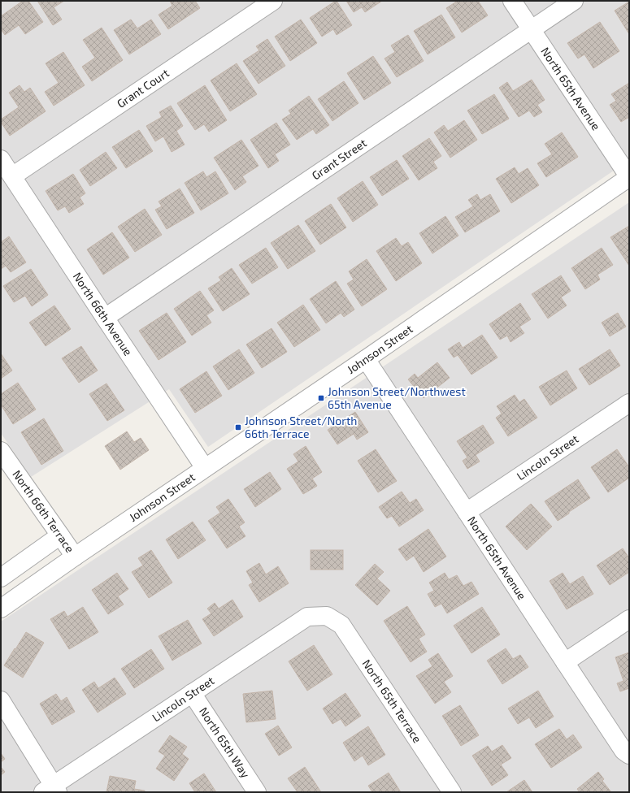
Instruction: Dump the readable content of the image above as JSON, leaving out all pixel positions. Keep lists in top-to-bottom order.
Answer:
{
  "streets": {
    "street": [
      "Grant Court",
      "North 65th Avenue",
      "Grant Street",
      "North 66th Avenue",
      "Johnson Street",
      "Lincoln Street",
      "North 66th Terrace",
      "North 65th Terrace",
      "North 65th Way"
    ]
  },
  "crossings": [
    ["Grant Court", "North 66th Avenue"],
    ["North 65th Avenue", "Grant Street"],
    ["North 65th Avenue", "Johnson Street"],
    ["North 65th Avenue", "Lincoln Street"],
    ["Grant Street", "North 66th Avenue"],
    ["North 66th Avenue", "Johnson Street"],
    ["Johnson Street", "North 66th Terrace"],
    ["Lincoln Street", "North 65th Terrace"],
    ["Lincoln Street", "North 65th Way"]
  ],
  "places": {
    "transit": ["Johnson Street/Northwest 65th Avenue", "Johnson Street/North 66th Terrace"]
  }
}
